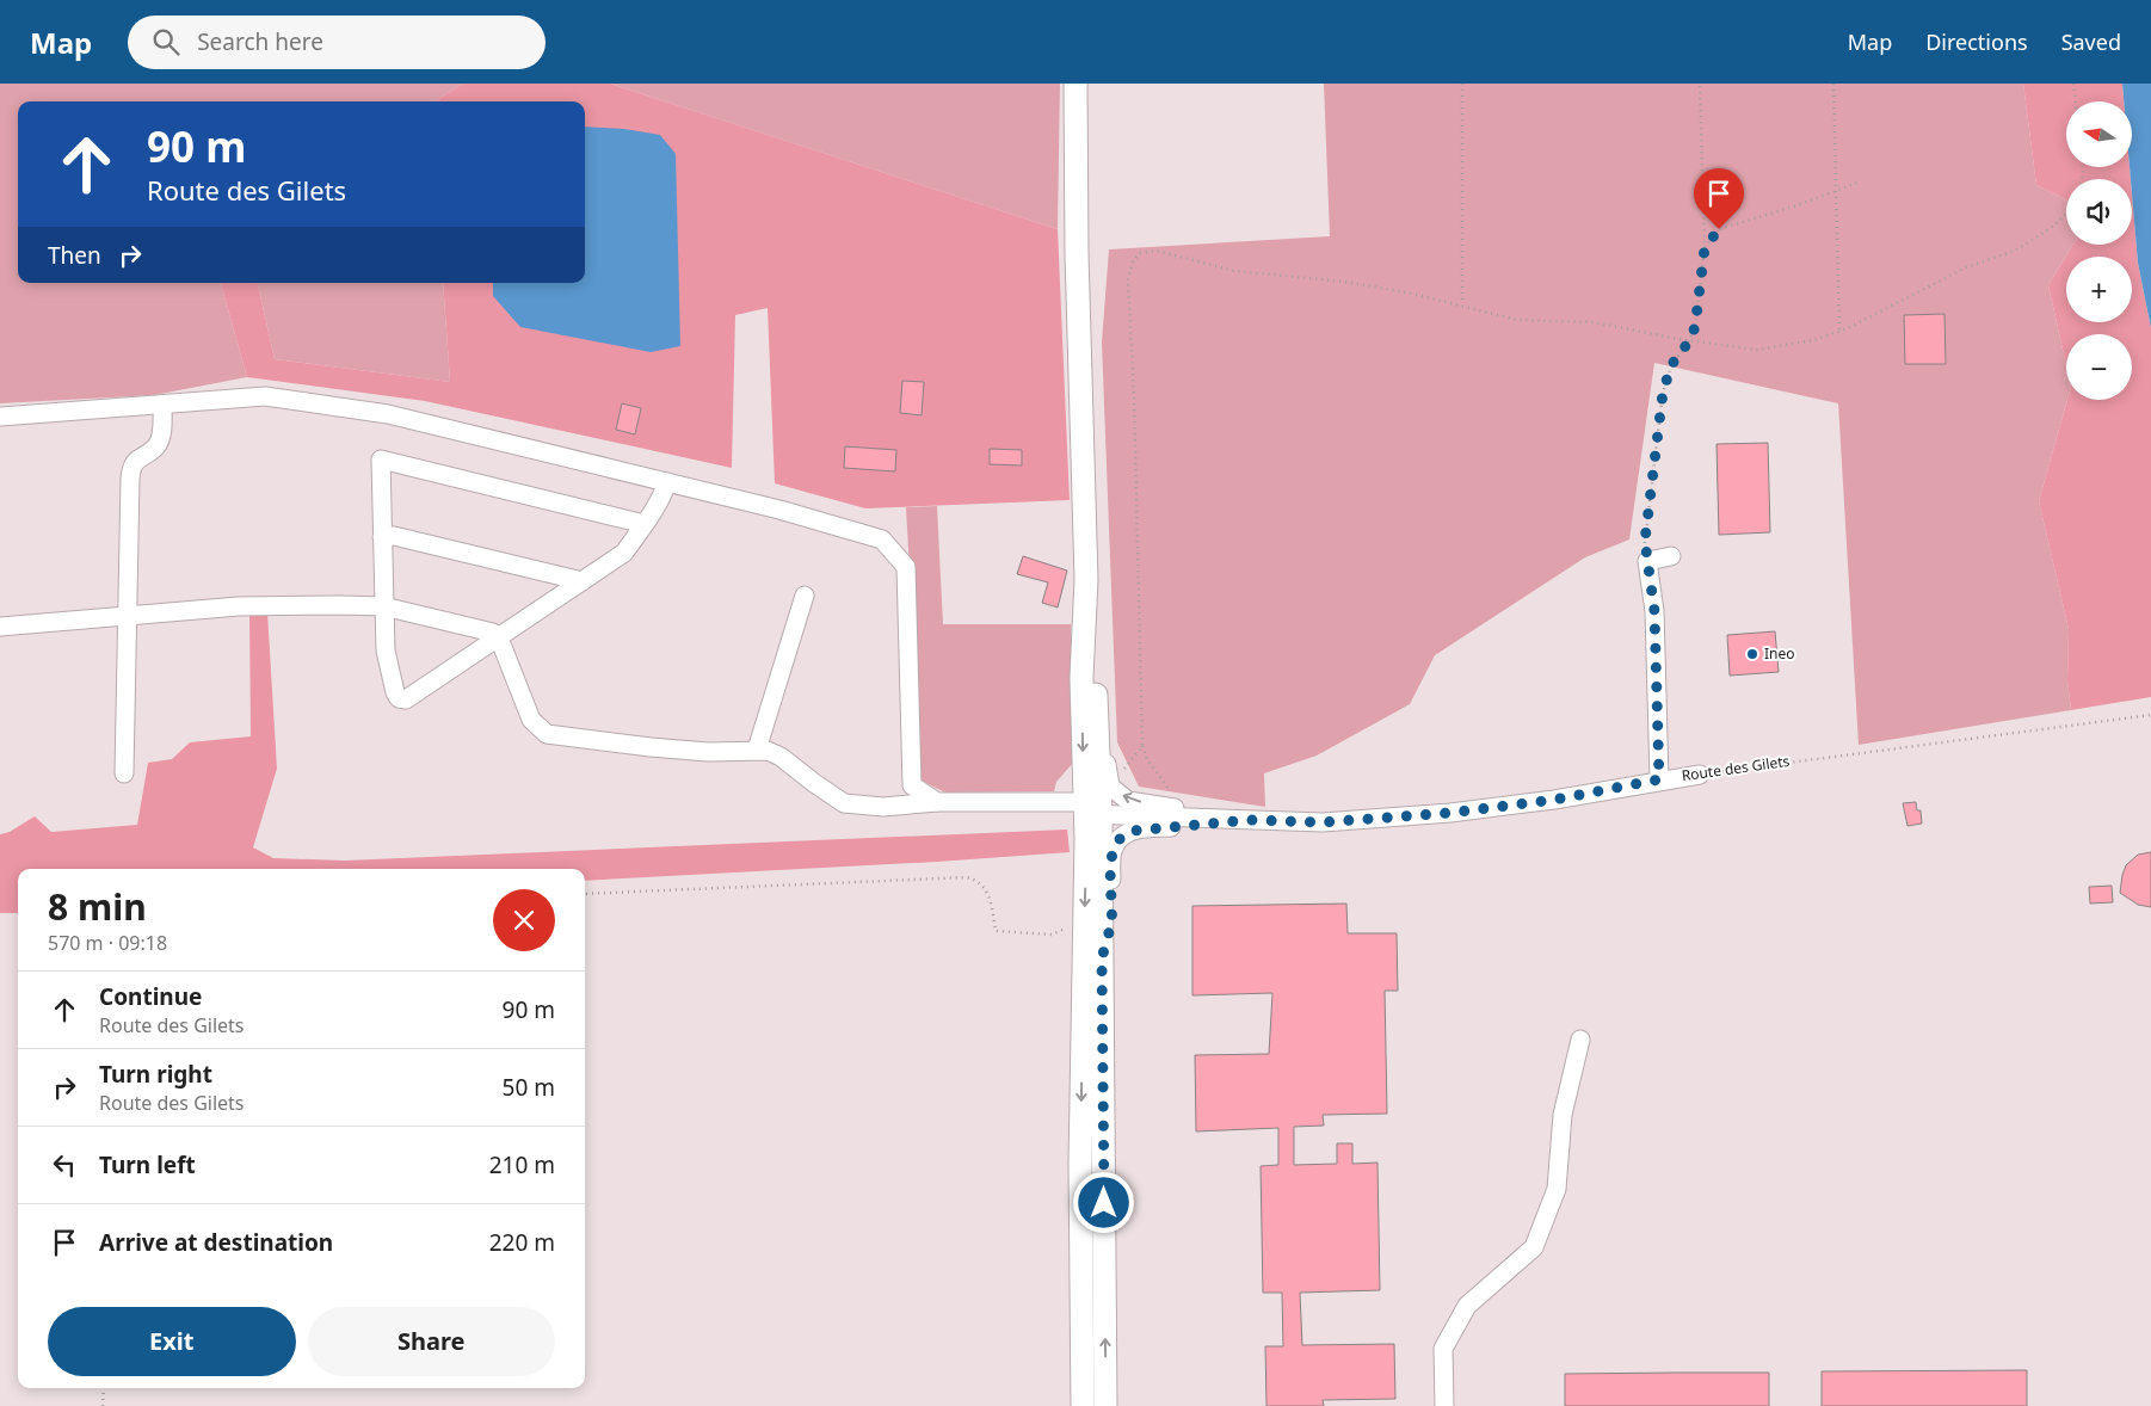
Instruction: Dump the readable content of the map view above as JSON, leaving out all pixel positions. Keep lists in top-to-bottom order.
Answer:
{
  "streets": {
    "street": ["Route des Gilets"]
  },
  "places": ["Ineo"],
  "north": "left",
  "page": {
    "header": "Map",
    "search": "Search here",
    "nav": ["Map", "Directions", "Saved"],
    "map_buttons": ["+", "−"],
    "turn": ["90 m", "Route des Gilets"],
    "then": "Then",
    "heading": ["8 min", "570 m · 09:18"],
    "list": [
      {
        "name": "Continue",
        "note": "Route des Gilets",
        "value": "90 m"
      },
      {
        "name": "Turn right",
        "note": "Route des Gilets",
        "value": "50 m"
      },
      {
        "name": "Turn left",
        "value": "210 m"
      },
      {
        "name": "Arrive at destination",
        "value": "220 m"
      }
    ],
    "buttons": ["Exit", "Share"]
  }
}
